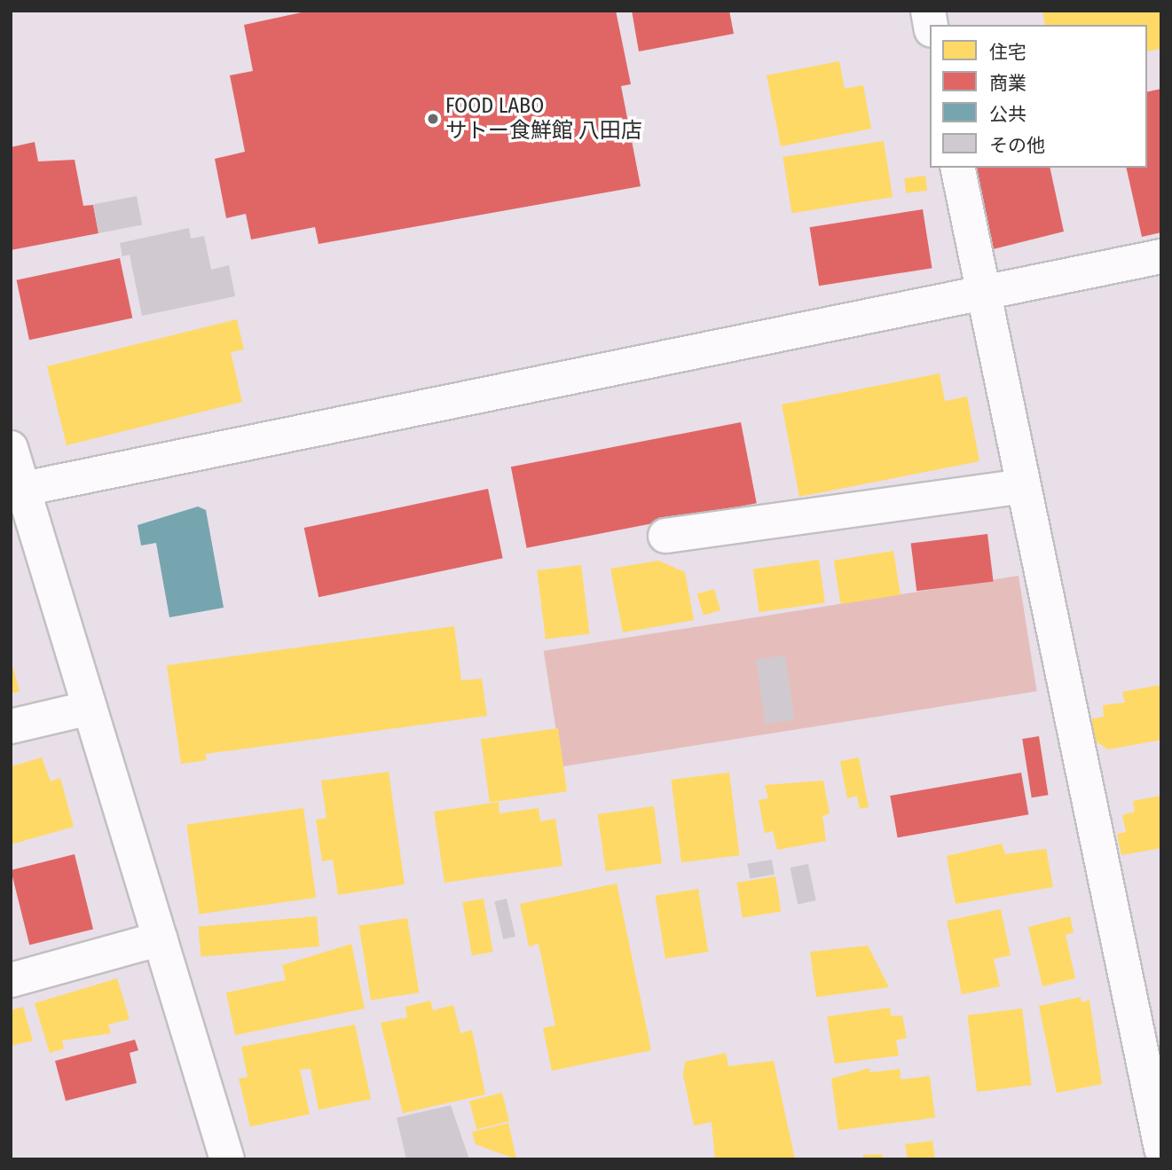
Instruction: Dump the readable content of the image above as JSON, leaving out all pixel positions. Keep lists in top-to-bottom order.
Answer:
{
  "places": ["FOOD LABO サトー食鮮館 八田店"],
  "legend": [
    "住宅",
    "商業",
    "公共",
    "その他"
  ]
}
